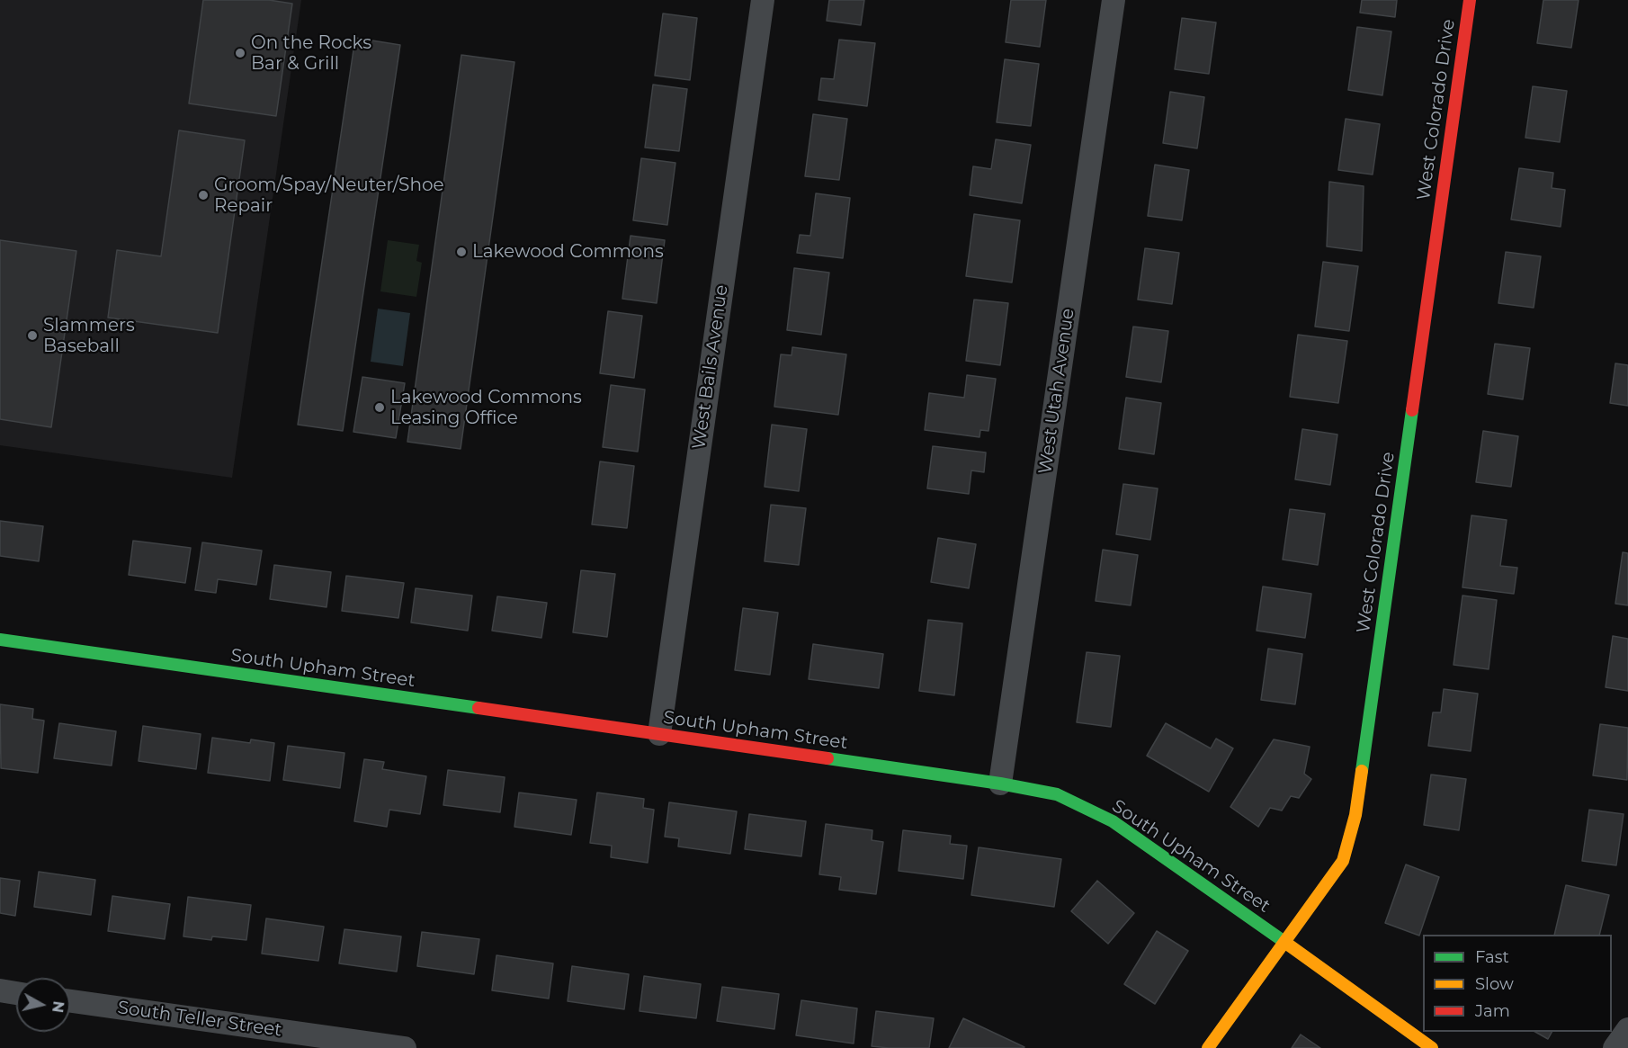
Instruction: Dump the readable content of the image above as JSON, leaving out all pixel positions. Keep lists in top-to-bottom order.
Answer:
{
  "streets": {
    "street": [
      "West Colorado Drive",
      "West Bails Avenue",
      "West Utah Avenue",
      "South Upham Street",
      "South Teller Street"
    ]
  },
  "crossings": [
    ["West Colorado Drive", "South Upham Street"],
    ["West Bails Avenue", "South Upham Street"],
    ["West Utah Avenue", "South Upham Street"]
  ],
  "places": [
    "On the Rocks Bar & Grill",
    "Groom/Spay/Neuter/Shoe Repair",
    "Lakewood Commons",
    "Slammers Baseball",
    "Lakewood Commons Leasing Office"
  ],
  "legend": ["Fast", "Slow", "Jam"],
  "north": "right"
}
